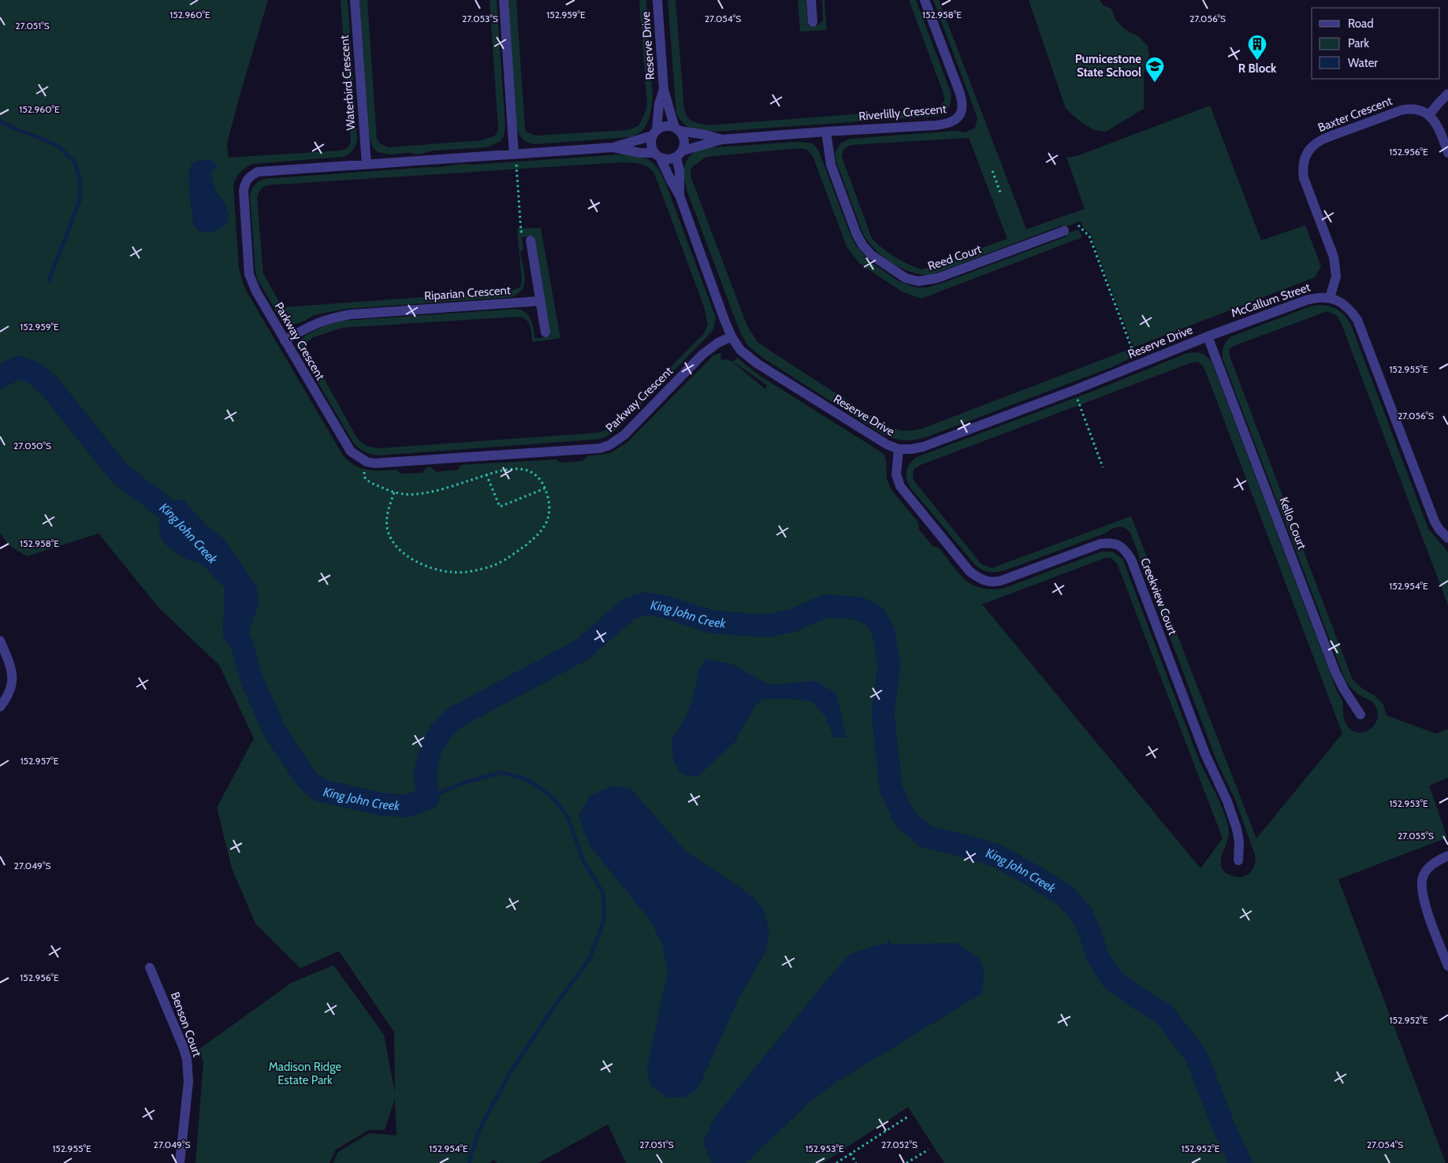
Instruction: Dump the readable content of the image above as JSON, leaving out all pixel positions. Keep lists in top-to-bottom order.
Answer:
{
  "streets": {
    "street": [
      "Reserve Drive",
      "Waterbird Crescent",
      "Riverlilly Crescent",
      "Baxter Crescent",
      "Reed Court",
      "Riparian Crescent",
      "McCallum Street",
      "Parkway Crescent",
      "Kello Court",
      "Creekview Court",
      "Benson Court"
    ]
  },
  "crossings": [
    ["Reserve Drive", "Riverlilly Crescent"],
    ["Reserve Drive", "McCallum Street"],
    ["Reserve Drive", "Parkway Crescent"],
    ["Reserve Drive", "Kello Court"],
    ["Reserve Drive", "Creekview Court"],
    ["Waterbird Crescent", "Parkway Crescent"],
    ["Riverlilly Crescent", "Reed Court"],
    ["Riverlilly Crescent", "Parkway Crescent"],
    ["Baxter Crescent", "McCallum Street"],
    ["Riparian Crescent", "Parkway Crescent"],
    ["McCallum Street", "Kello Court"]
  ],
  "water": ["King John Creek"],
  "parks": ["Madison Ridge Estate Park"],
  "places": {
    "building": ["R Block"],
    "school or university": ["Pumicestone State School"]
  },
  "legend": ["Road", "Park", "Water"],
  "coordinates": [
    "152.960°E",
    "152.959°E",
    "152.958°E",
    "27.053°S",
    "27.054°S",
    "27.056°S",
    "27.051°S",
    "152.956°E",
    "152.955°E",
    "27.050°S",
    "152.954°E",
    "152.957°E",
    "152.953°E",
    "27.055°S",
    "27.049°S",
    "152.952°E",
    "27.052°S"
  ]
}
